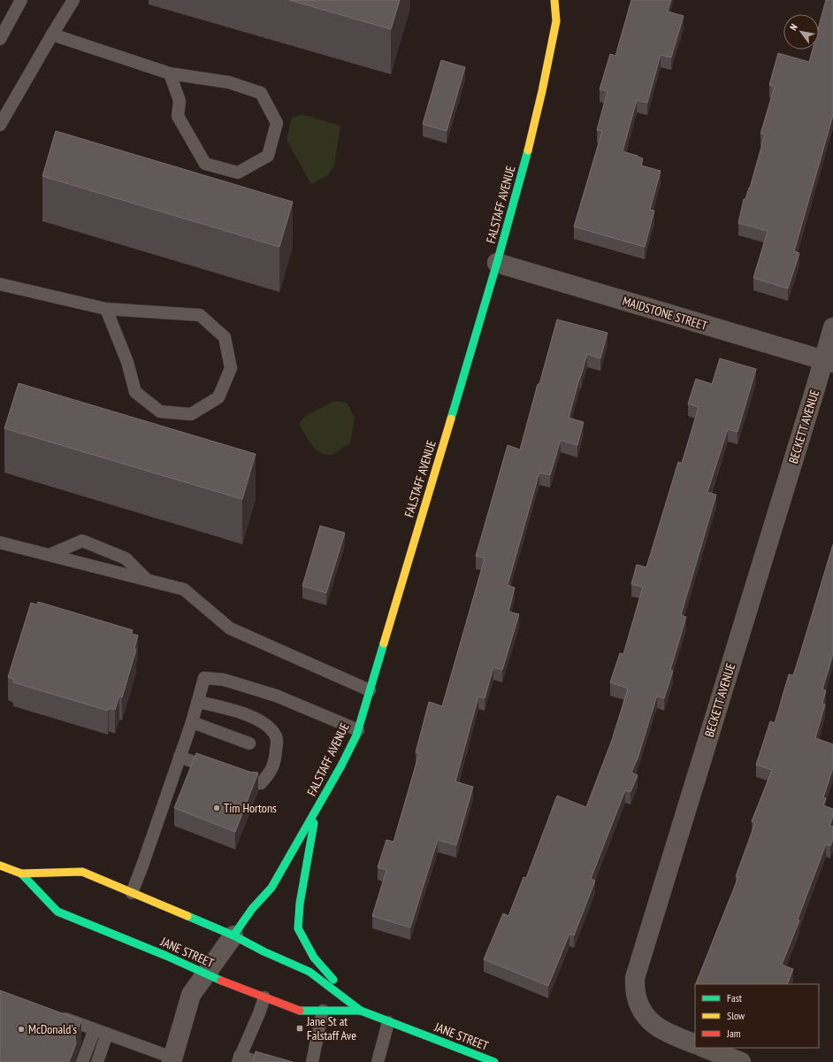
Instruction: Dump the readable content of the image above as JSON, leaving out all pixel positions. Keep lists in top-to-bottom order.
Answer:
{
  "streets": {
    "main road": ["FALSTAFF AVENUE", "JANE STREET"],
    "street": ["MAIDSTONE STREET", "BECKETT AVENUE"]
  },
  "crossings": [
    ["FALSTAFF AVENUE", "MAIDSTONE STREET"],
    ["FALSTAFF AVENUE", "JANE STREET"],
    ["MAIDSTONE STREET", "BECKETT AVENUE"]
  ],
  "places": {
    "other": ["Tim Hortons", "McDonald's"],
    "transit": ["Jane St at Falstaff Ave"]
  },
  "legend": ["Fast", "Slow", "Jam"],
  "north": "top left"
}
